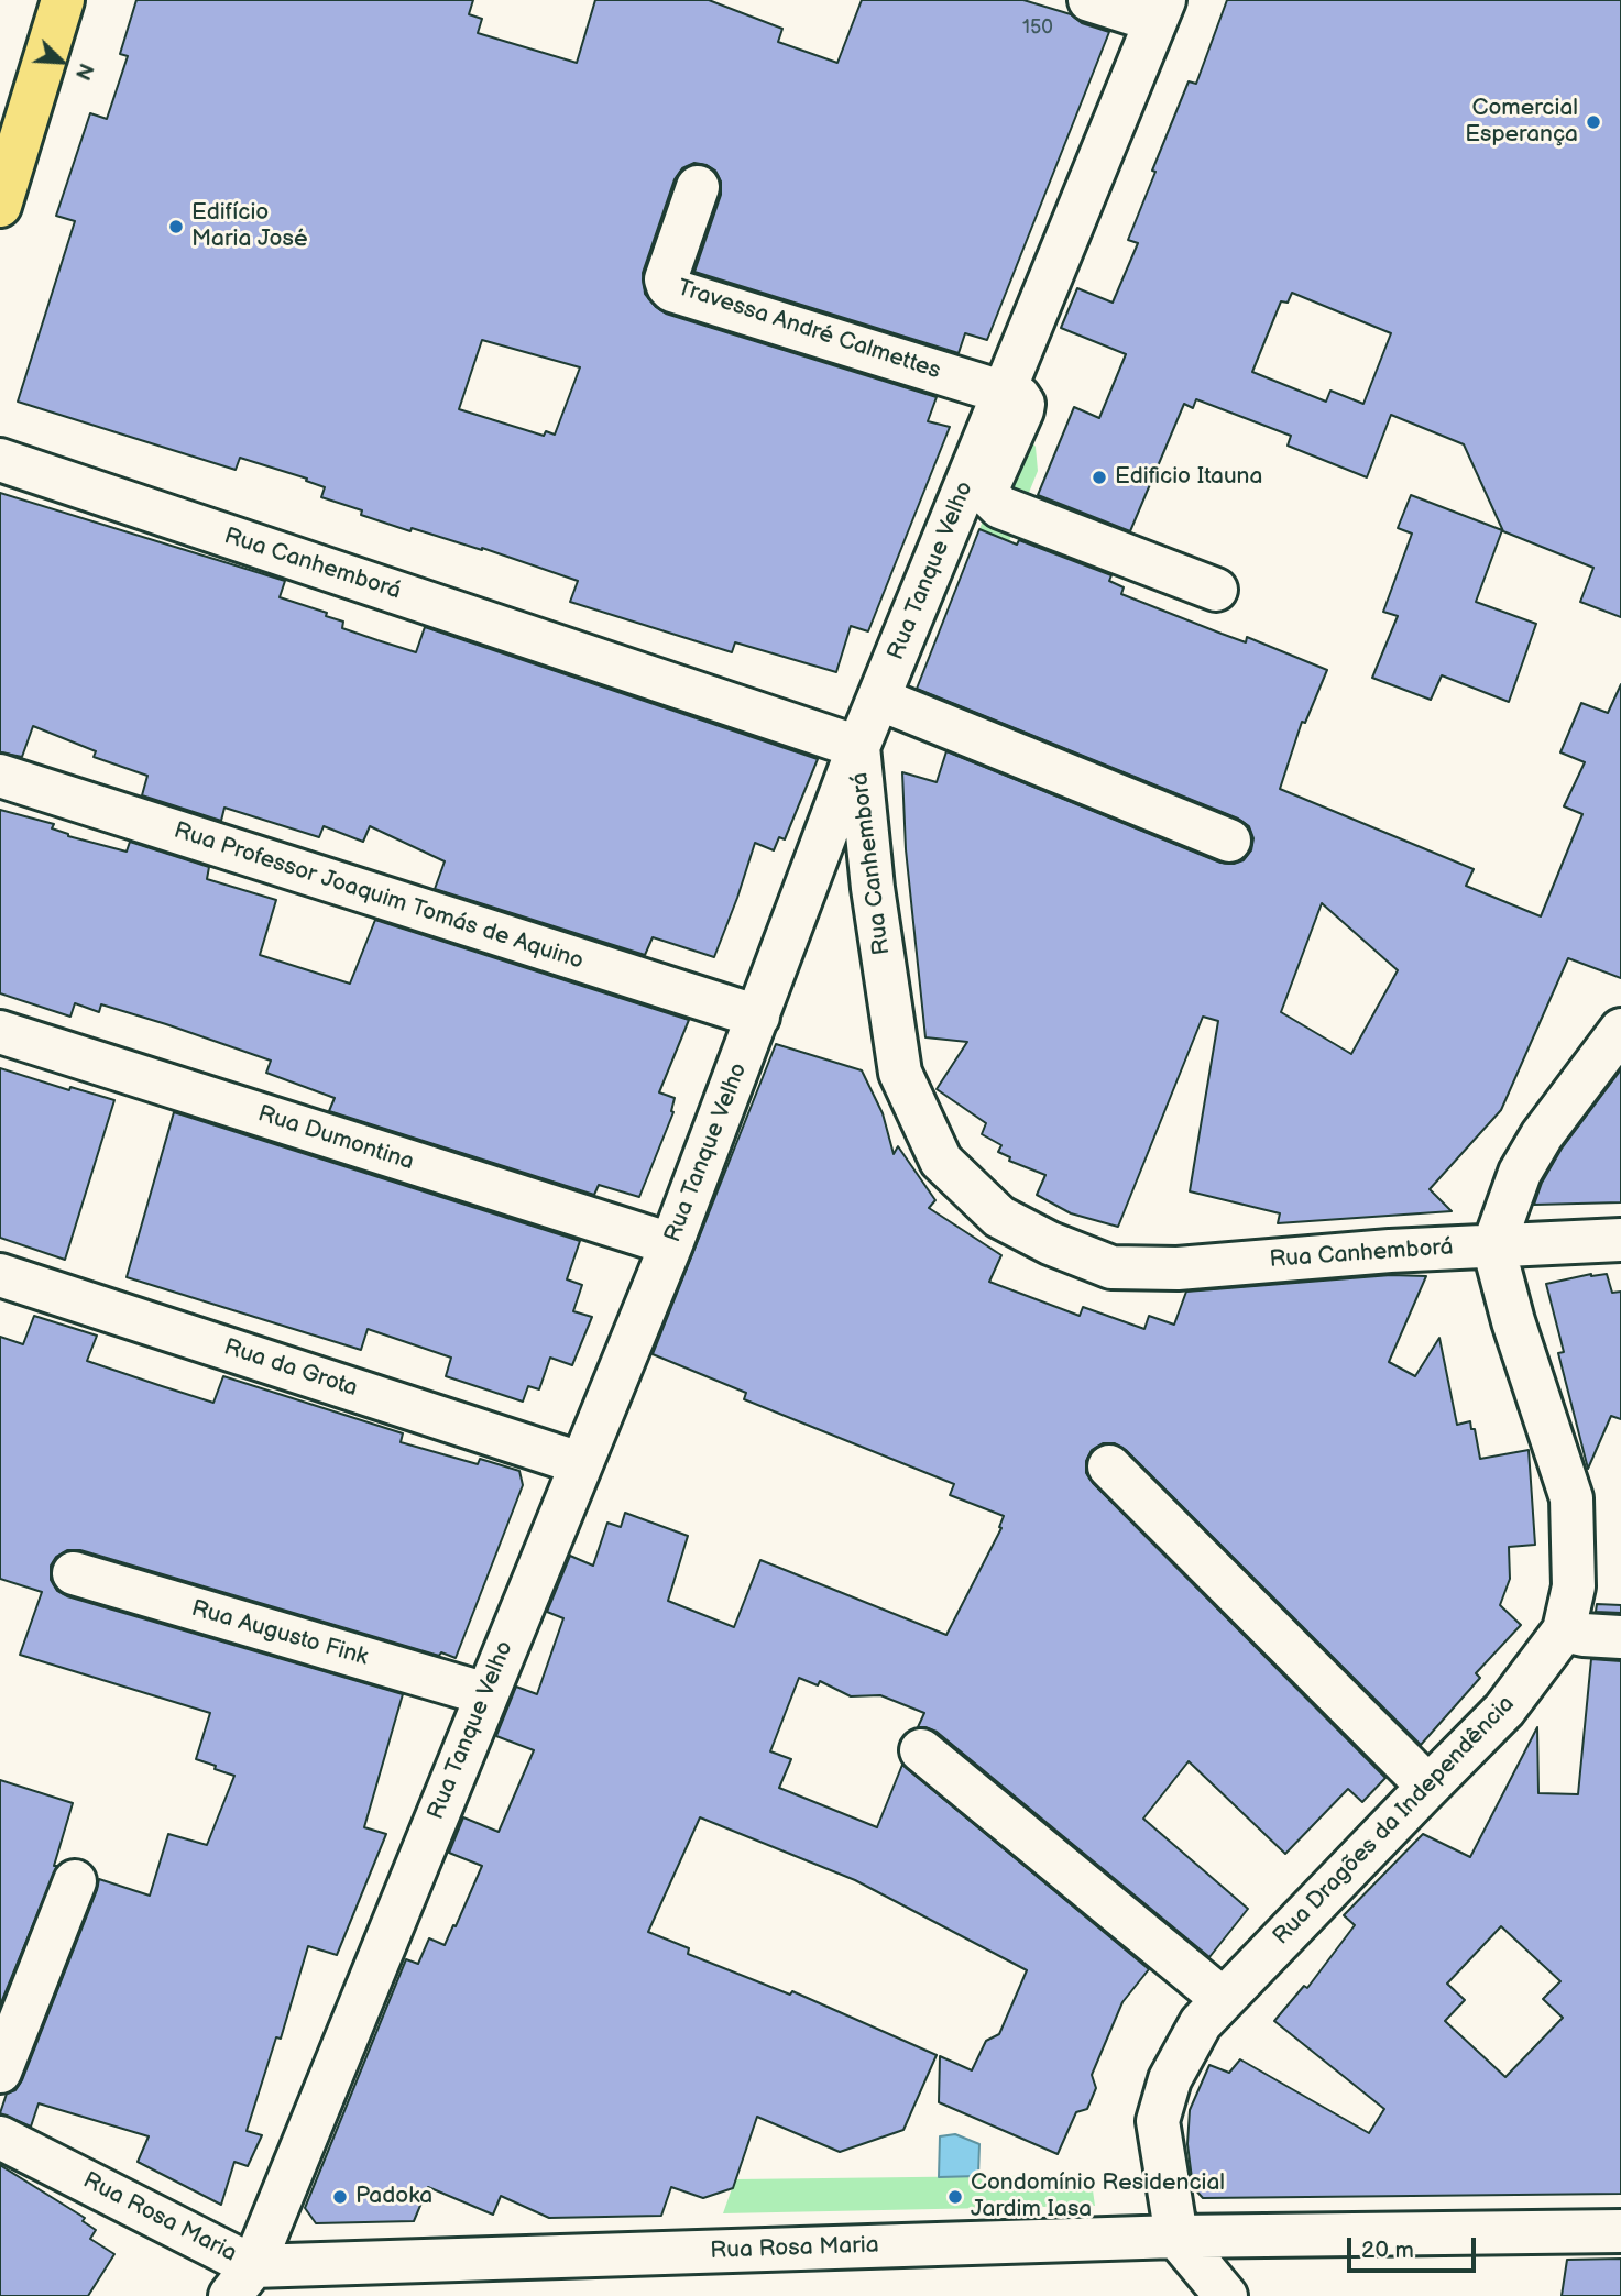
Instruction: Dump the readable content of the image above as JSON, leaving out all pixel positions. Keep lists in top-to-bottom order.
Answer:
{
  "streets": {
    "street": [
      "Travessa André Calmettes",
      "Rua Canhemborá",
      "Rua Tanque Velho",
      "Rua Professor Joaquim Tomás de Aquino",
      "Rua Dumontina",
      "Rua da Grota",
      "Rua Augusto Fink",
      "Rua Dragões da Independência",
      "Rua Rosa Maria"
    ]
  },
  "crossings": [
    ["Travessa André Calmettes", "Rua Tanque Velho"],
    ["Rua Canhemborá", "Rua Tanque Velho"],
    ["Rua Canhemborá", "Rua Dragões da Independência"],
    ["Rua Tanque Velho", "Rua Professor Joaquim Tomás de Aquino"],
    ["Rua Tanque Velho", "Rua Dumontina"],
    ["Rua Tanque Velho", "Rua da Grota"],
    ["Rua Tanque Velho", "Rua Augusto Fink"],
    ["Rua Tanque Velho", "Rua Rosa Maria"],
    ["Rua Dragões da Independência", "Rua Rosa Maria"]
  ],
  "places": [
    "Comercial Esperança",
    "Edifício Maria José",
    "Edificio Itauna",
    "Padoka",
    "Condomínio Residencial Jardim Iasa"
  ],
  "house_numbers": ["150"],
  "scale_bar": "20 m",
  "north": "bottom right"
}
